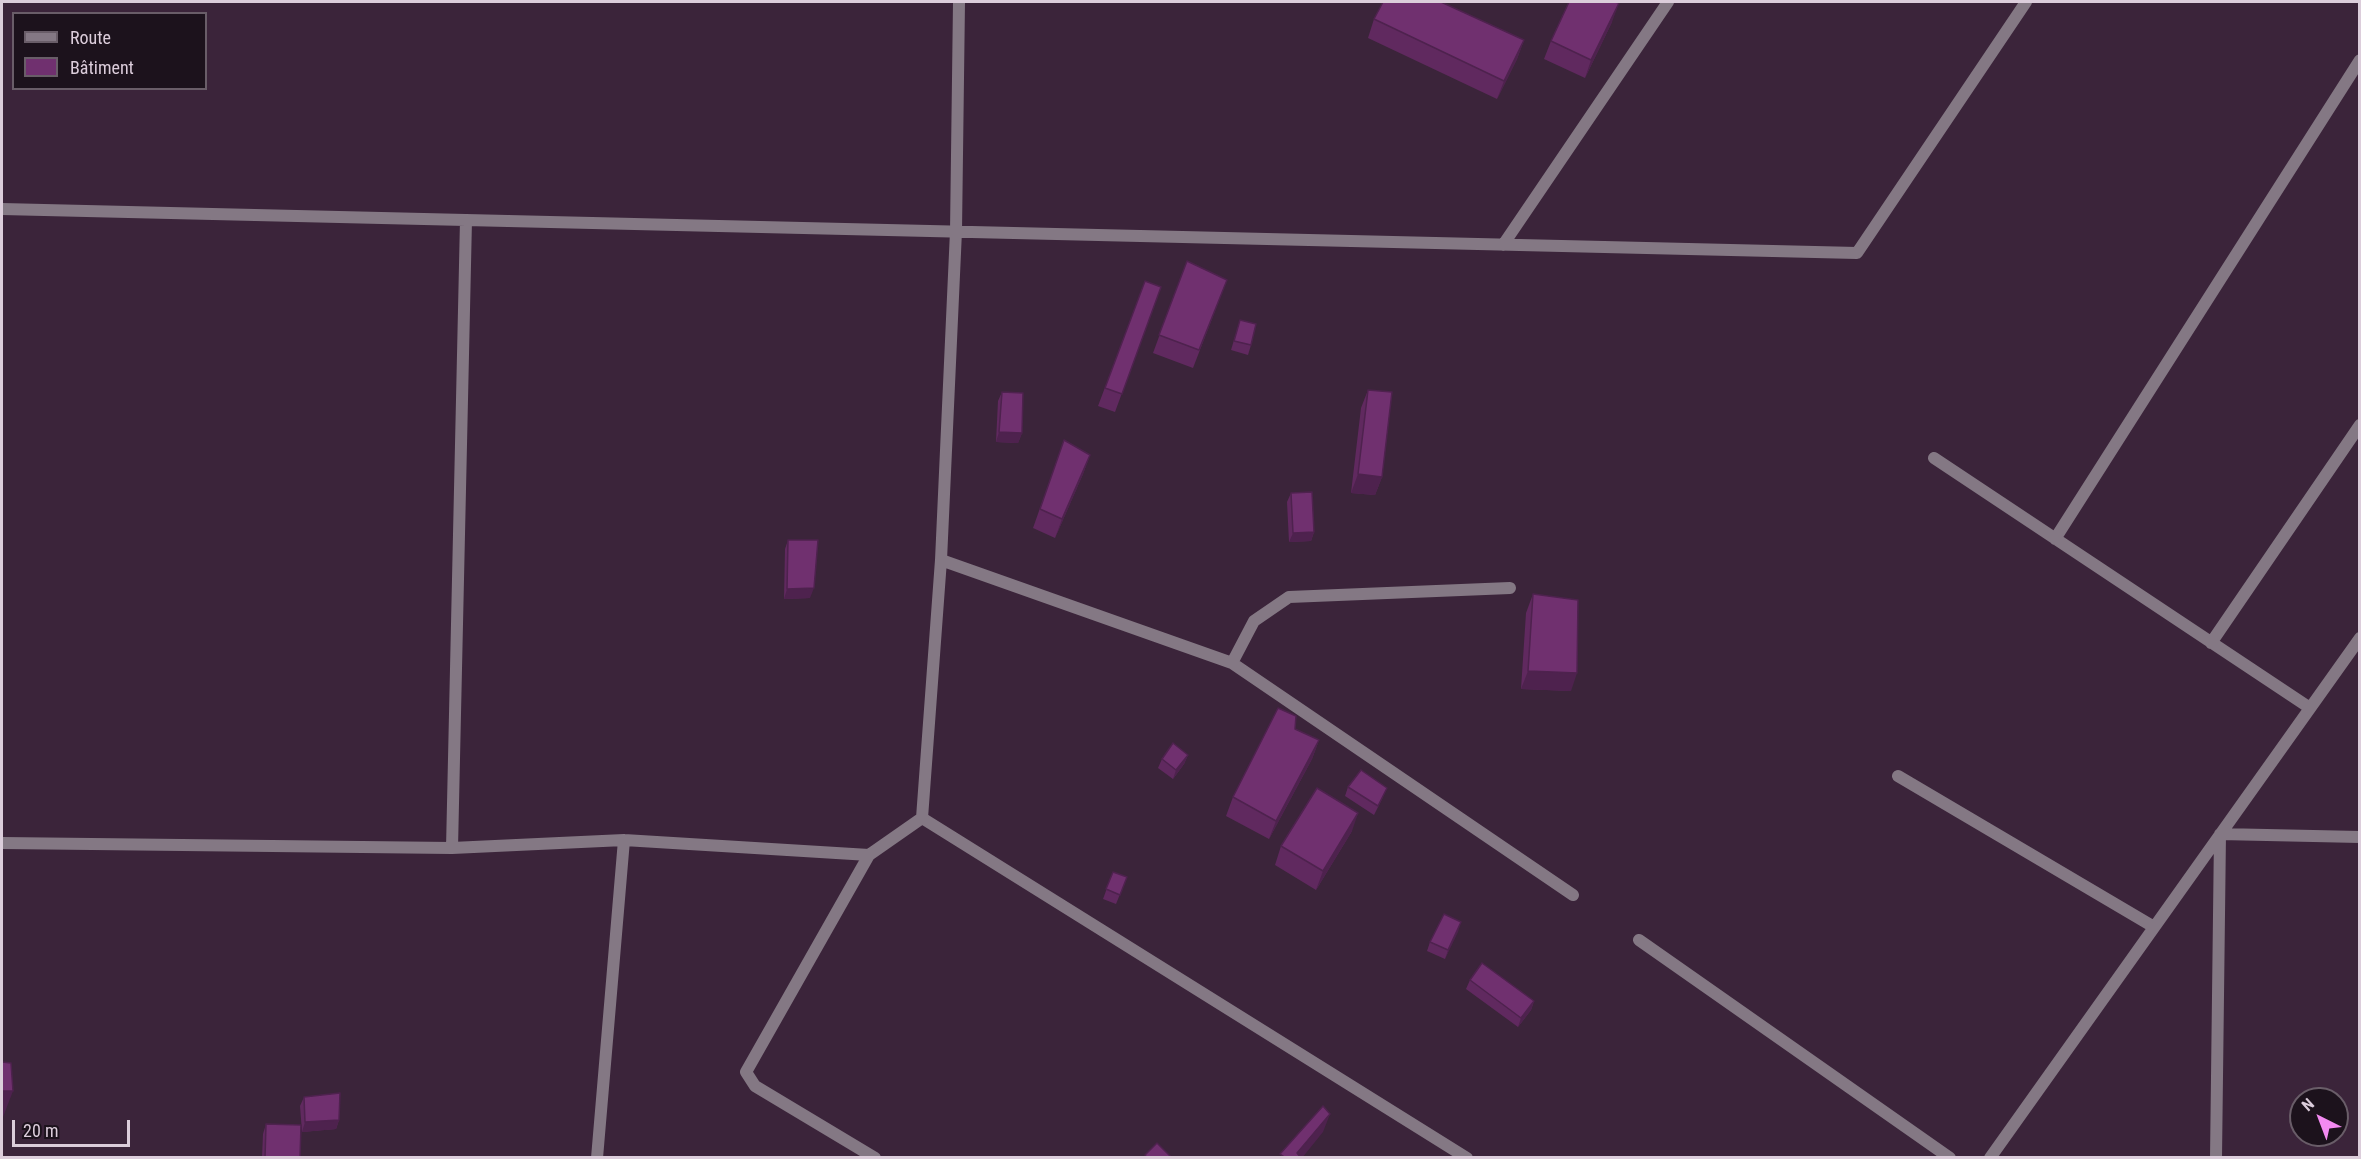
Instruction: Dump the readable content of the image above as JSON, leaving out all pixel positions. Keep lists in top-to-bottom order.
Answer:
{
  "legend": ["Route", "Bâtiment"],
  "scale_bar": "20 m",
  "north": "top left"
}
